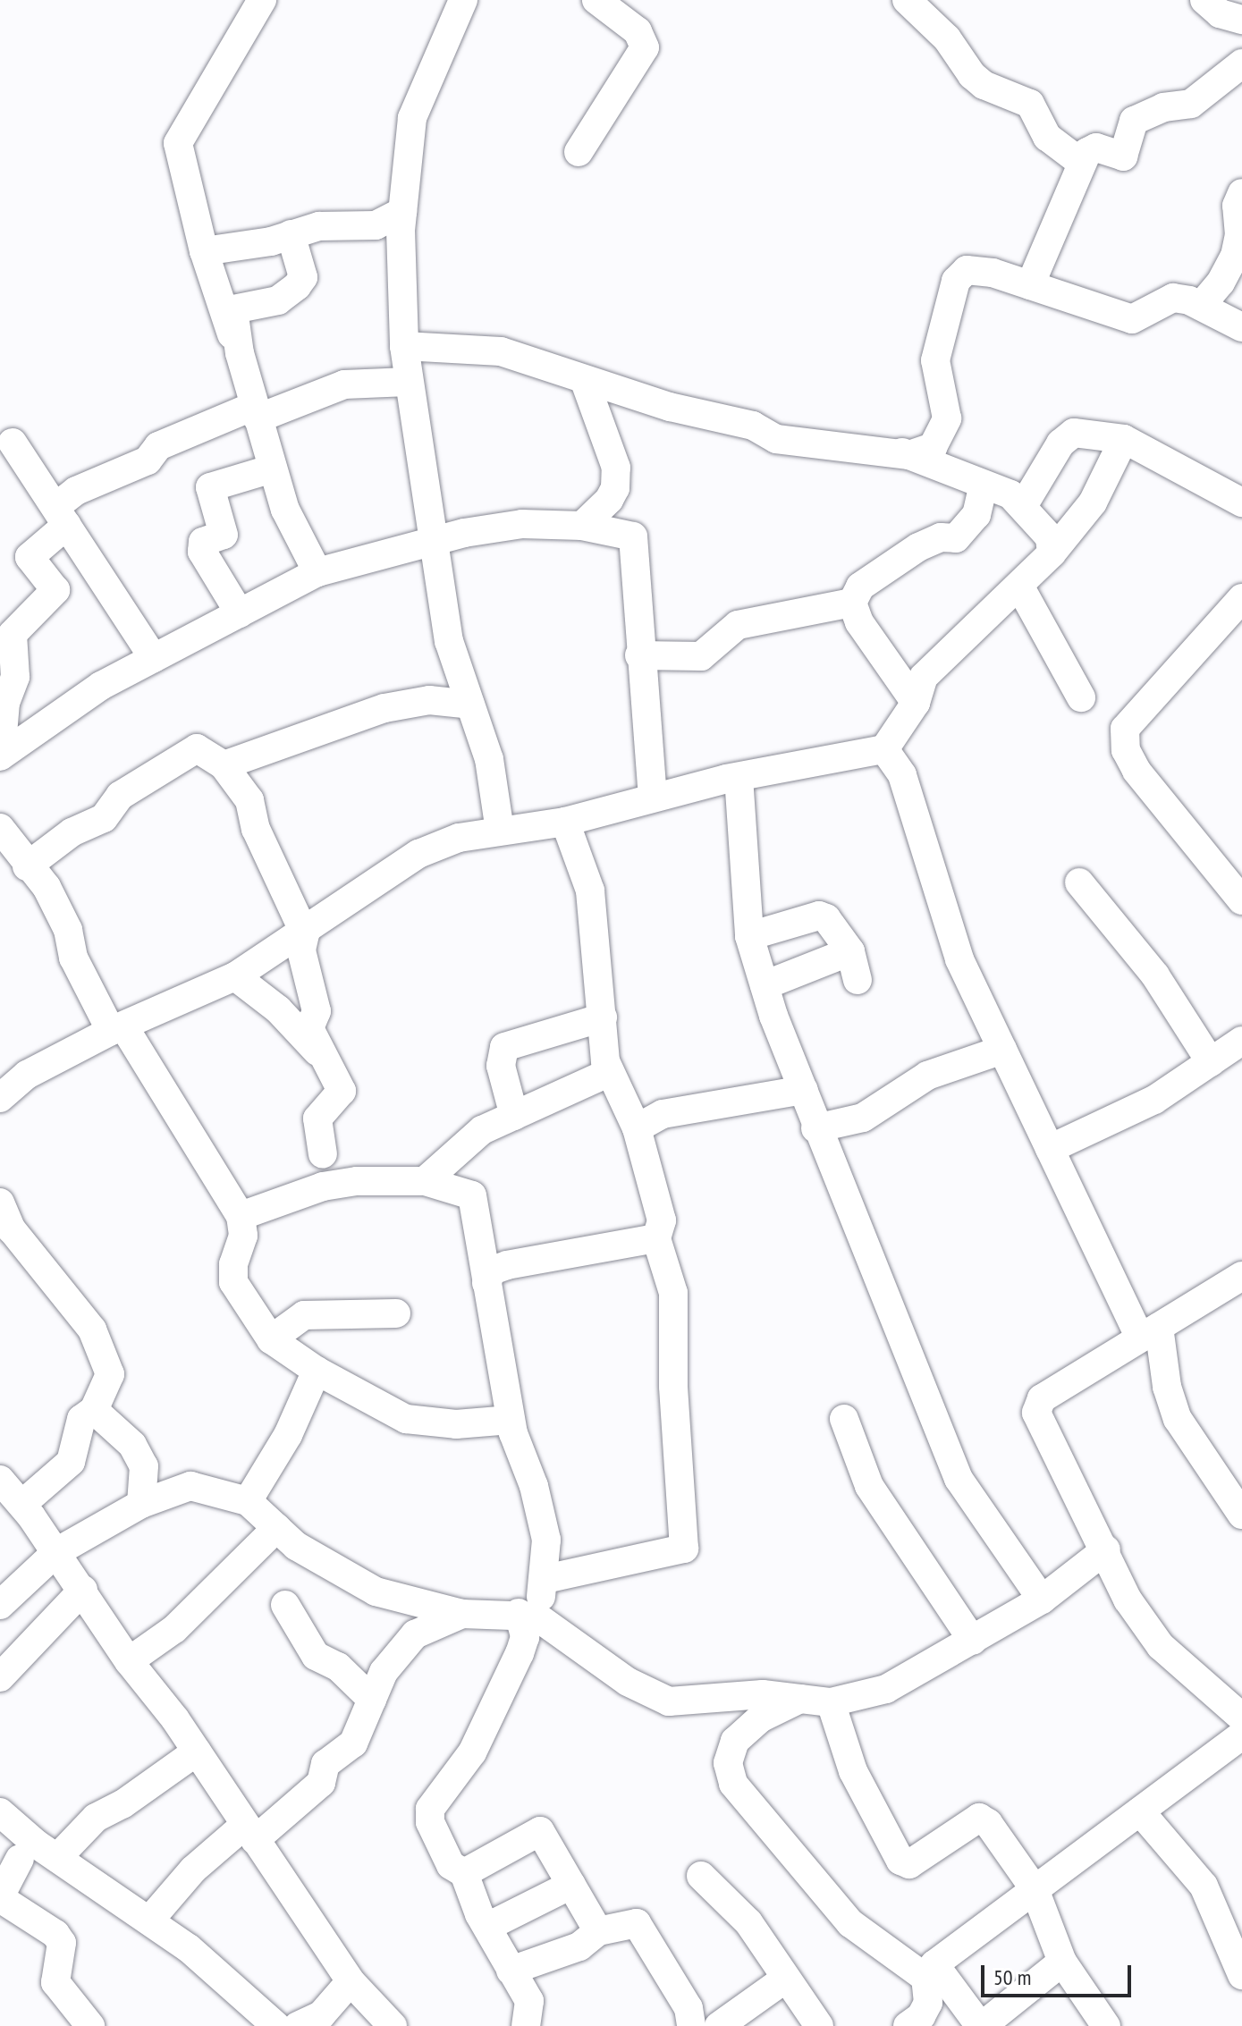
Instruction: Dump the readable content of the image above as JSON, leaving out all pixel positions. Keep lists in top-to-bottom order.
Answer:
{
  "scale_bar": "50 m"
}
